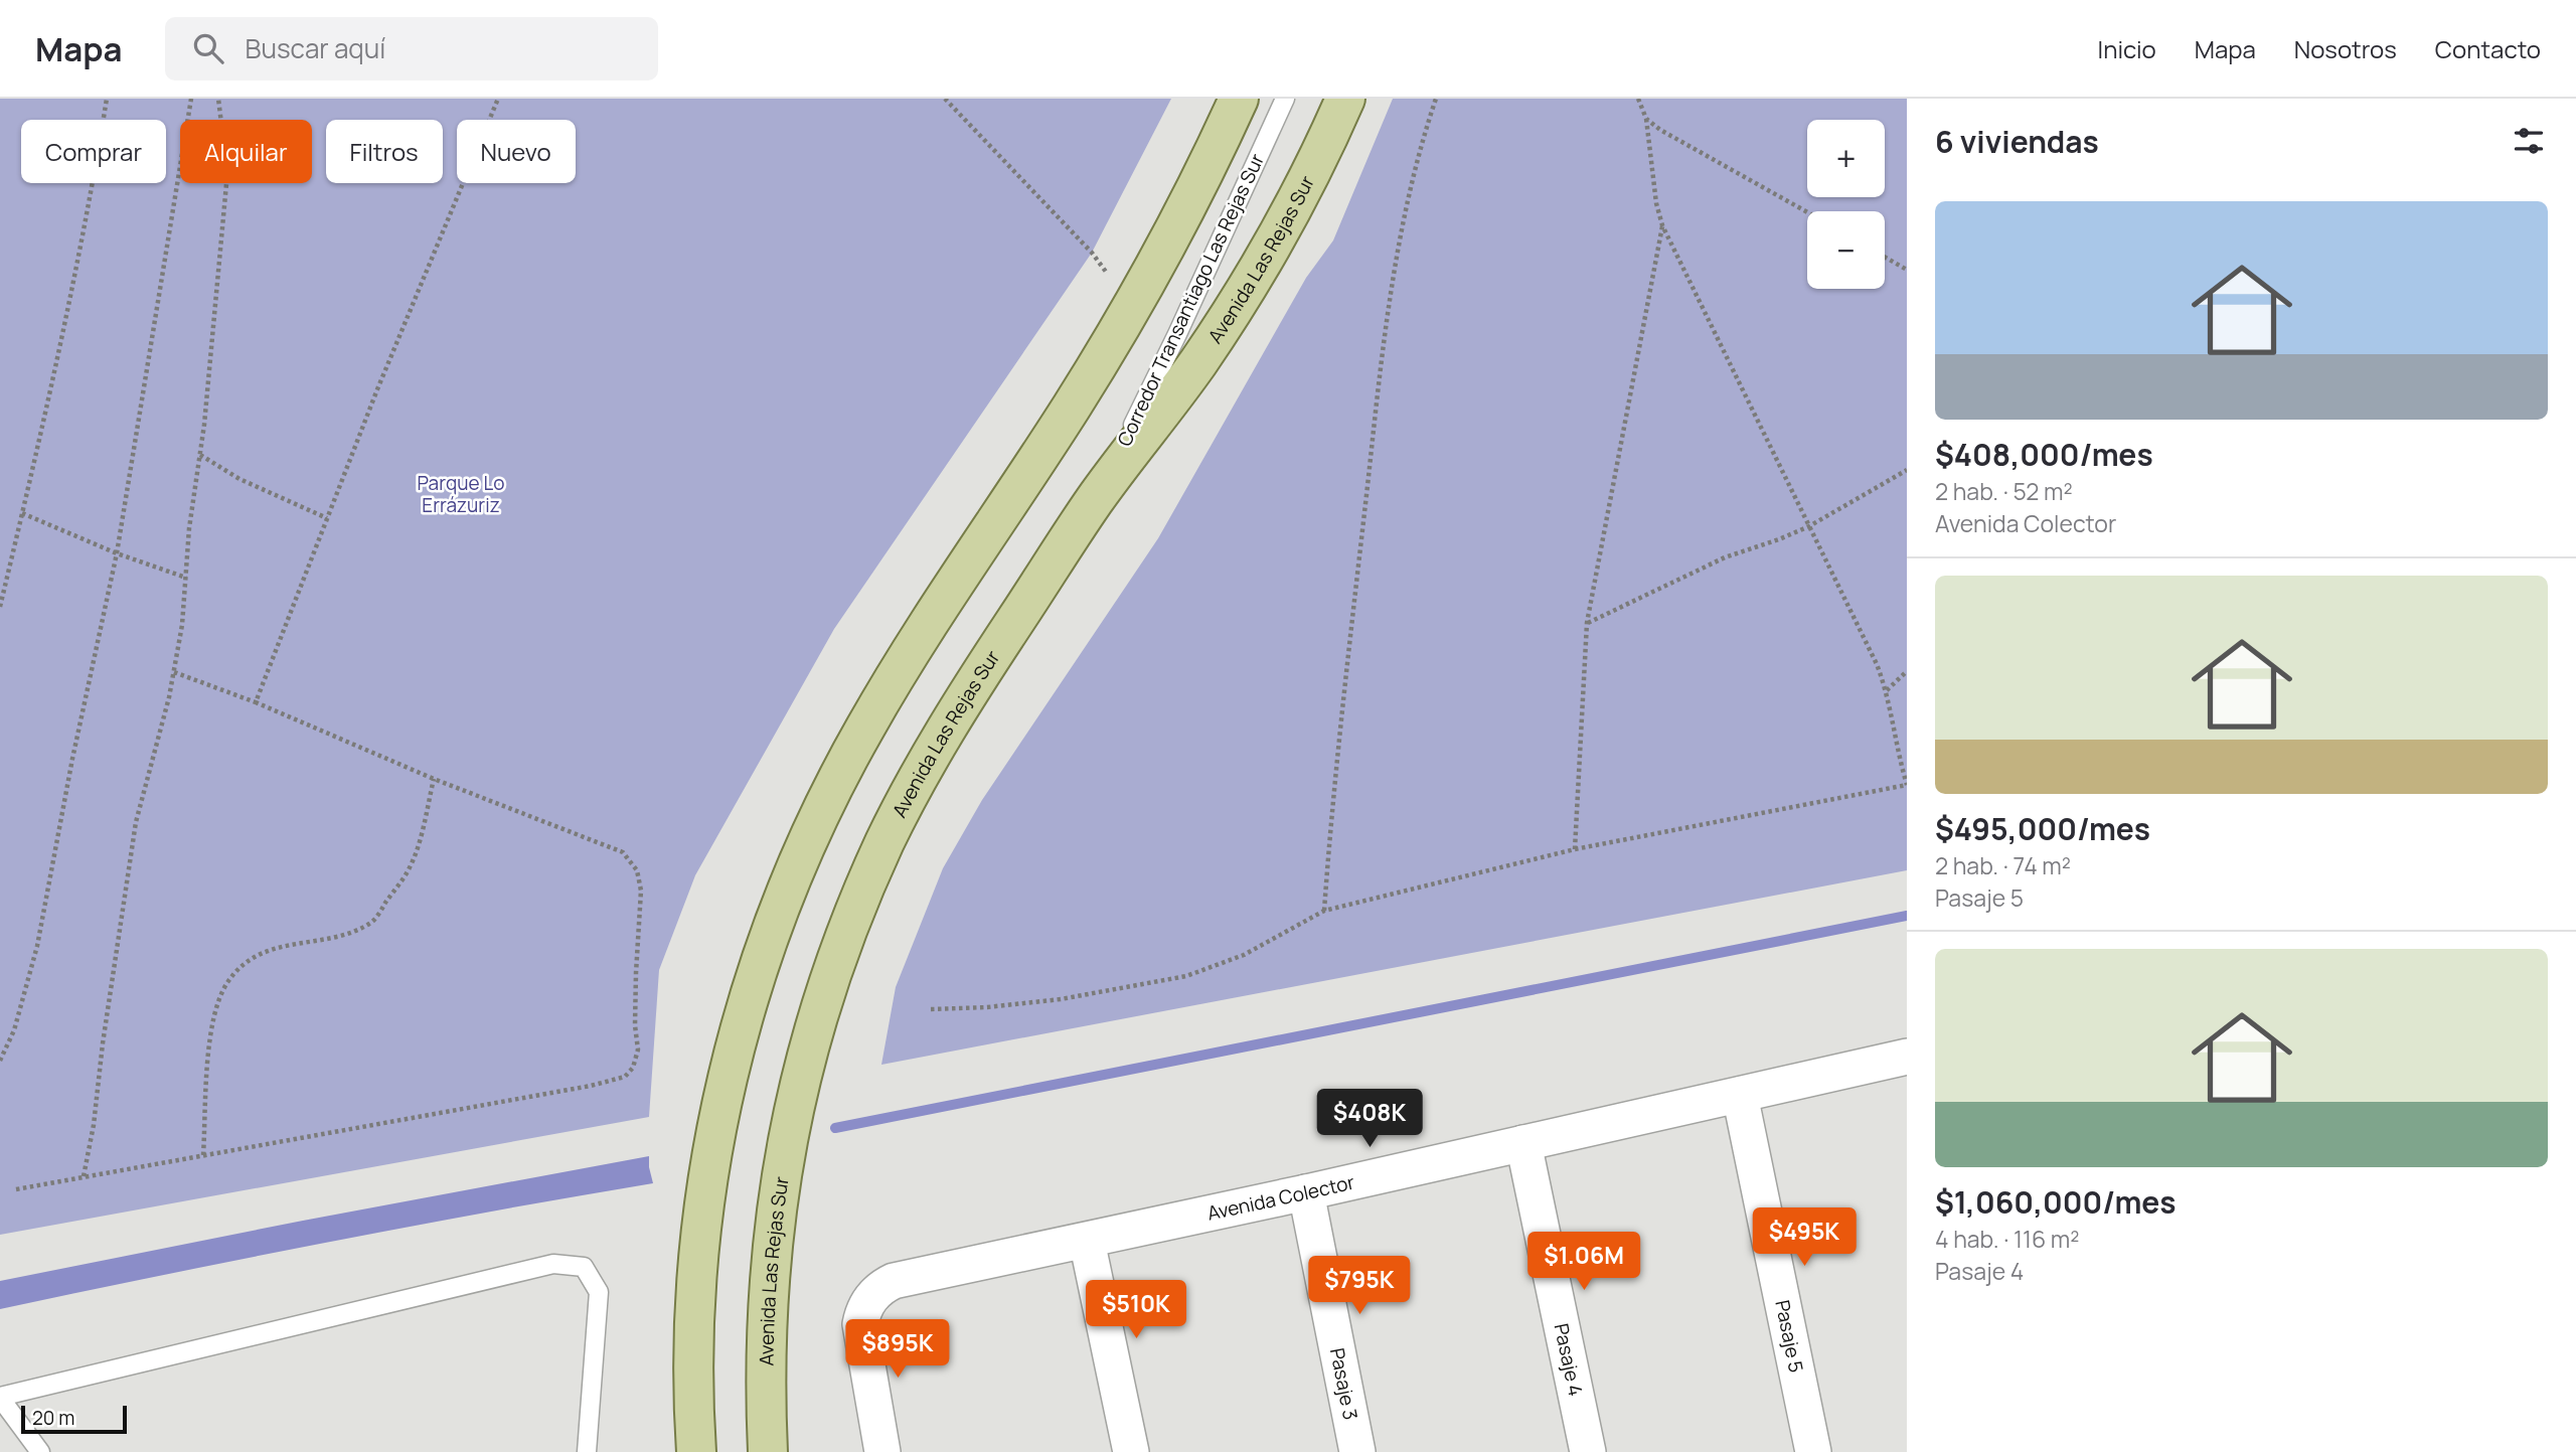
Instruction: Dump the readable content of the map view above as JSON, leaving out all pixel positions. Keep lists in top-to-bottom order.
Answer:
{
  "streets": {
    "main road": ["Avenida Las Rejas Sur"],
    "street": [
      "Avenida Colector",
      "Pasaje 5",
      "Pasaje 4",
      "Pasaje 3"
    ],
    "lane": ["Corredor Transantiago Las Rejas Sur"]
  },
  "crossings": [
    ["Avenida Las Rejas Sur", "Corredor Transantiago Las Rejas Sur"],
    ["Avenida Colector", "Pasaje 5"],
    ["Avenida Colector", "Pasaje 4"],
    ["Avenida Colector", "Pasaje 3"]
  ],
  "parks": ["Parque Lo Errázuriz"],
  "scale_bar": "20 m",
  "page": {
    "header": "Mapa",
    "search": "Buscar aquí",
    "nav": [
      "Inicio",
      "Mapa",
      "Nosotros",
      "Contacto"
    ],
    "heading": "6 viviendas",
    "map_buttons": ["+", "−"],
    "chip": [
      "Comprar",
      "Alquilar",
      "Filtros",
      "Nuevo"
    ],
    "list": [
      {
        "name": "$408,000/mes",
        "note": "2 hab. · 52 m² · Avenida Colector"
      },
      {
        "name": "$495,000/mes",
        "note": "2 hab. · 74 m² · Pasaje 5"
      },
      {
        "name": "$1,060,000/mes",
        "note": "4 hab. · 116 m² · Pasaje 4"
      }
    ],
    "price": [
      "$408K",
      "$495K",
      "$1.06M",
      "$795K",
      "$510K",
      "$895K"
    ],
    "scale": "20 m"
  }
}
